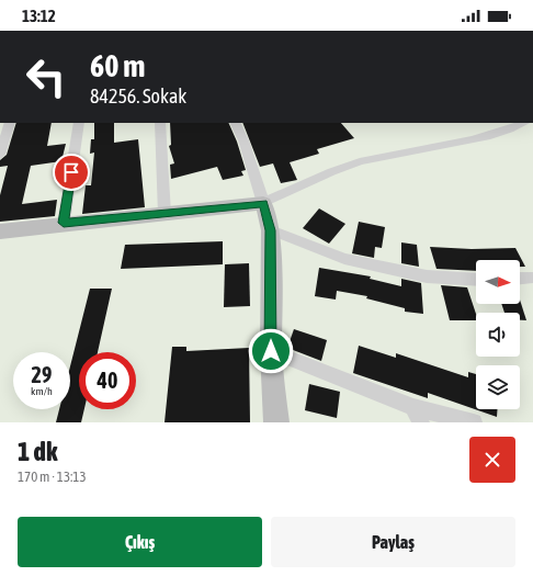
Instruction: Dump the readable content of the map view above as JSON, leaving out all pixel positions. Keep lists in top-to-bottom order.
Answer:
{
  "north": "right",
  "page": {
    "status": "13:12",
    "turn": ["60 m", "84256. Sokak"],
    "speed": "29 km/h",
    "limit": "40",
    "heading": ["1 dk", "170 m · 13:13"],
    "buttons": ["Çıkış", "Paylaş"]
  }
}
